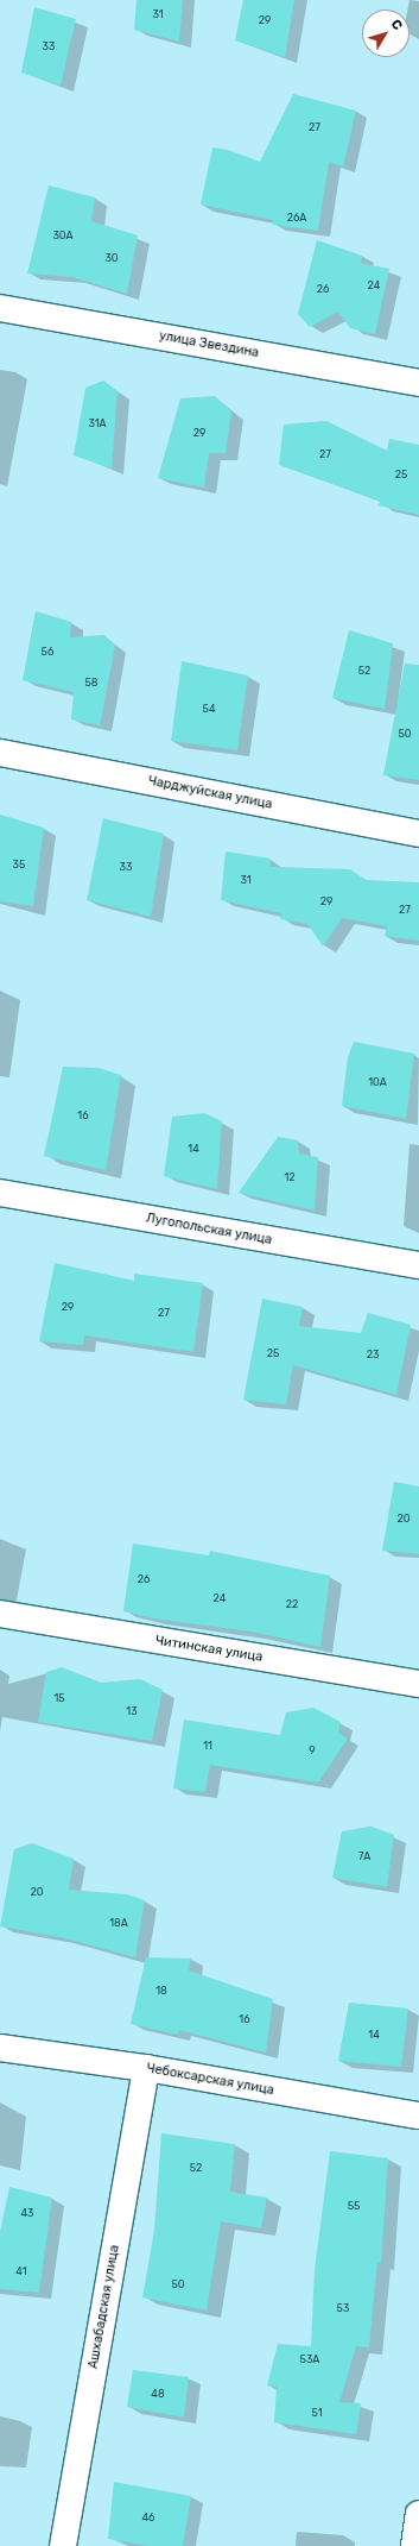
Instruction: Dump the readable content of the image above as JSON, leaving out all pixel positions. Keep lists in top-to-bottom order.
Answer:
{
  "streets": {
    "street": [
      "улица Звездина",
      "Чарджуйская улица",
      "Лугопольская улица",
      "Читинская улица",
      "Чебоксарская улица",
      "Ашхабадская улица"
    ]
  },
  "crossings": [
    ["Чебоксарская улица", "Ашхабадская улица"]
  ],
  "house_numbers": [
    "31",
    "29",
    "33",
    "27",
    "26А",
    "30А",
    "30",
    "24",
    "26",
    "31А",
    "29",
    "27",
    "25",
    "56",
    "52",
    "58",
    "54",
    "50",
    "35",
    "33",
    "31",
    "29",
    "27",
    "10А",
    "16",
    "14",
    "12",
    "29",
    "27",
    "25",
    "23",
    "20",
    "26",
    "24",
    "22",
    "15",
    "13",
    "11",
    "9",
    "7А",
    "20",
    "18А",
    "18",
    "16",
    "14",
    "52",
    "55",
    "43",
    "41",
    "50",
    "53",
    "53А",
    "48",
    "51",
    "46"
  ],
  "north": "top right"
}
